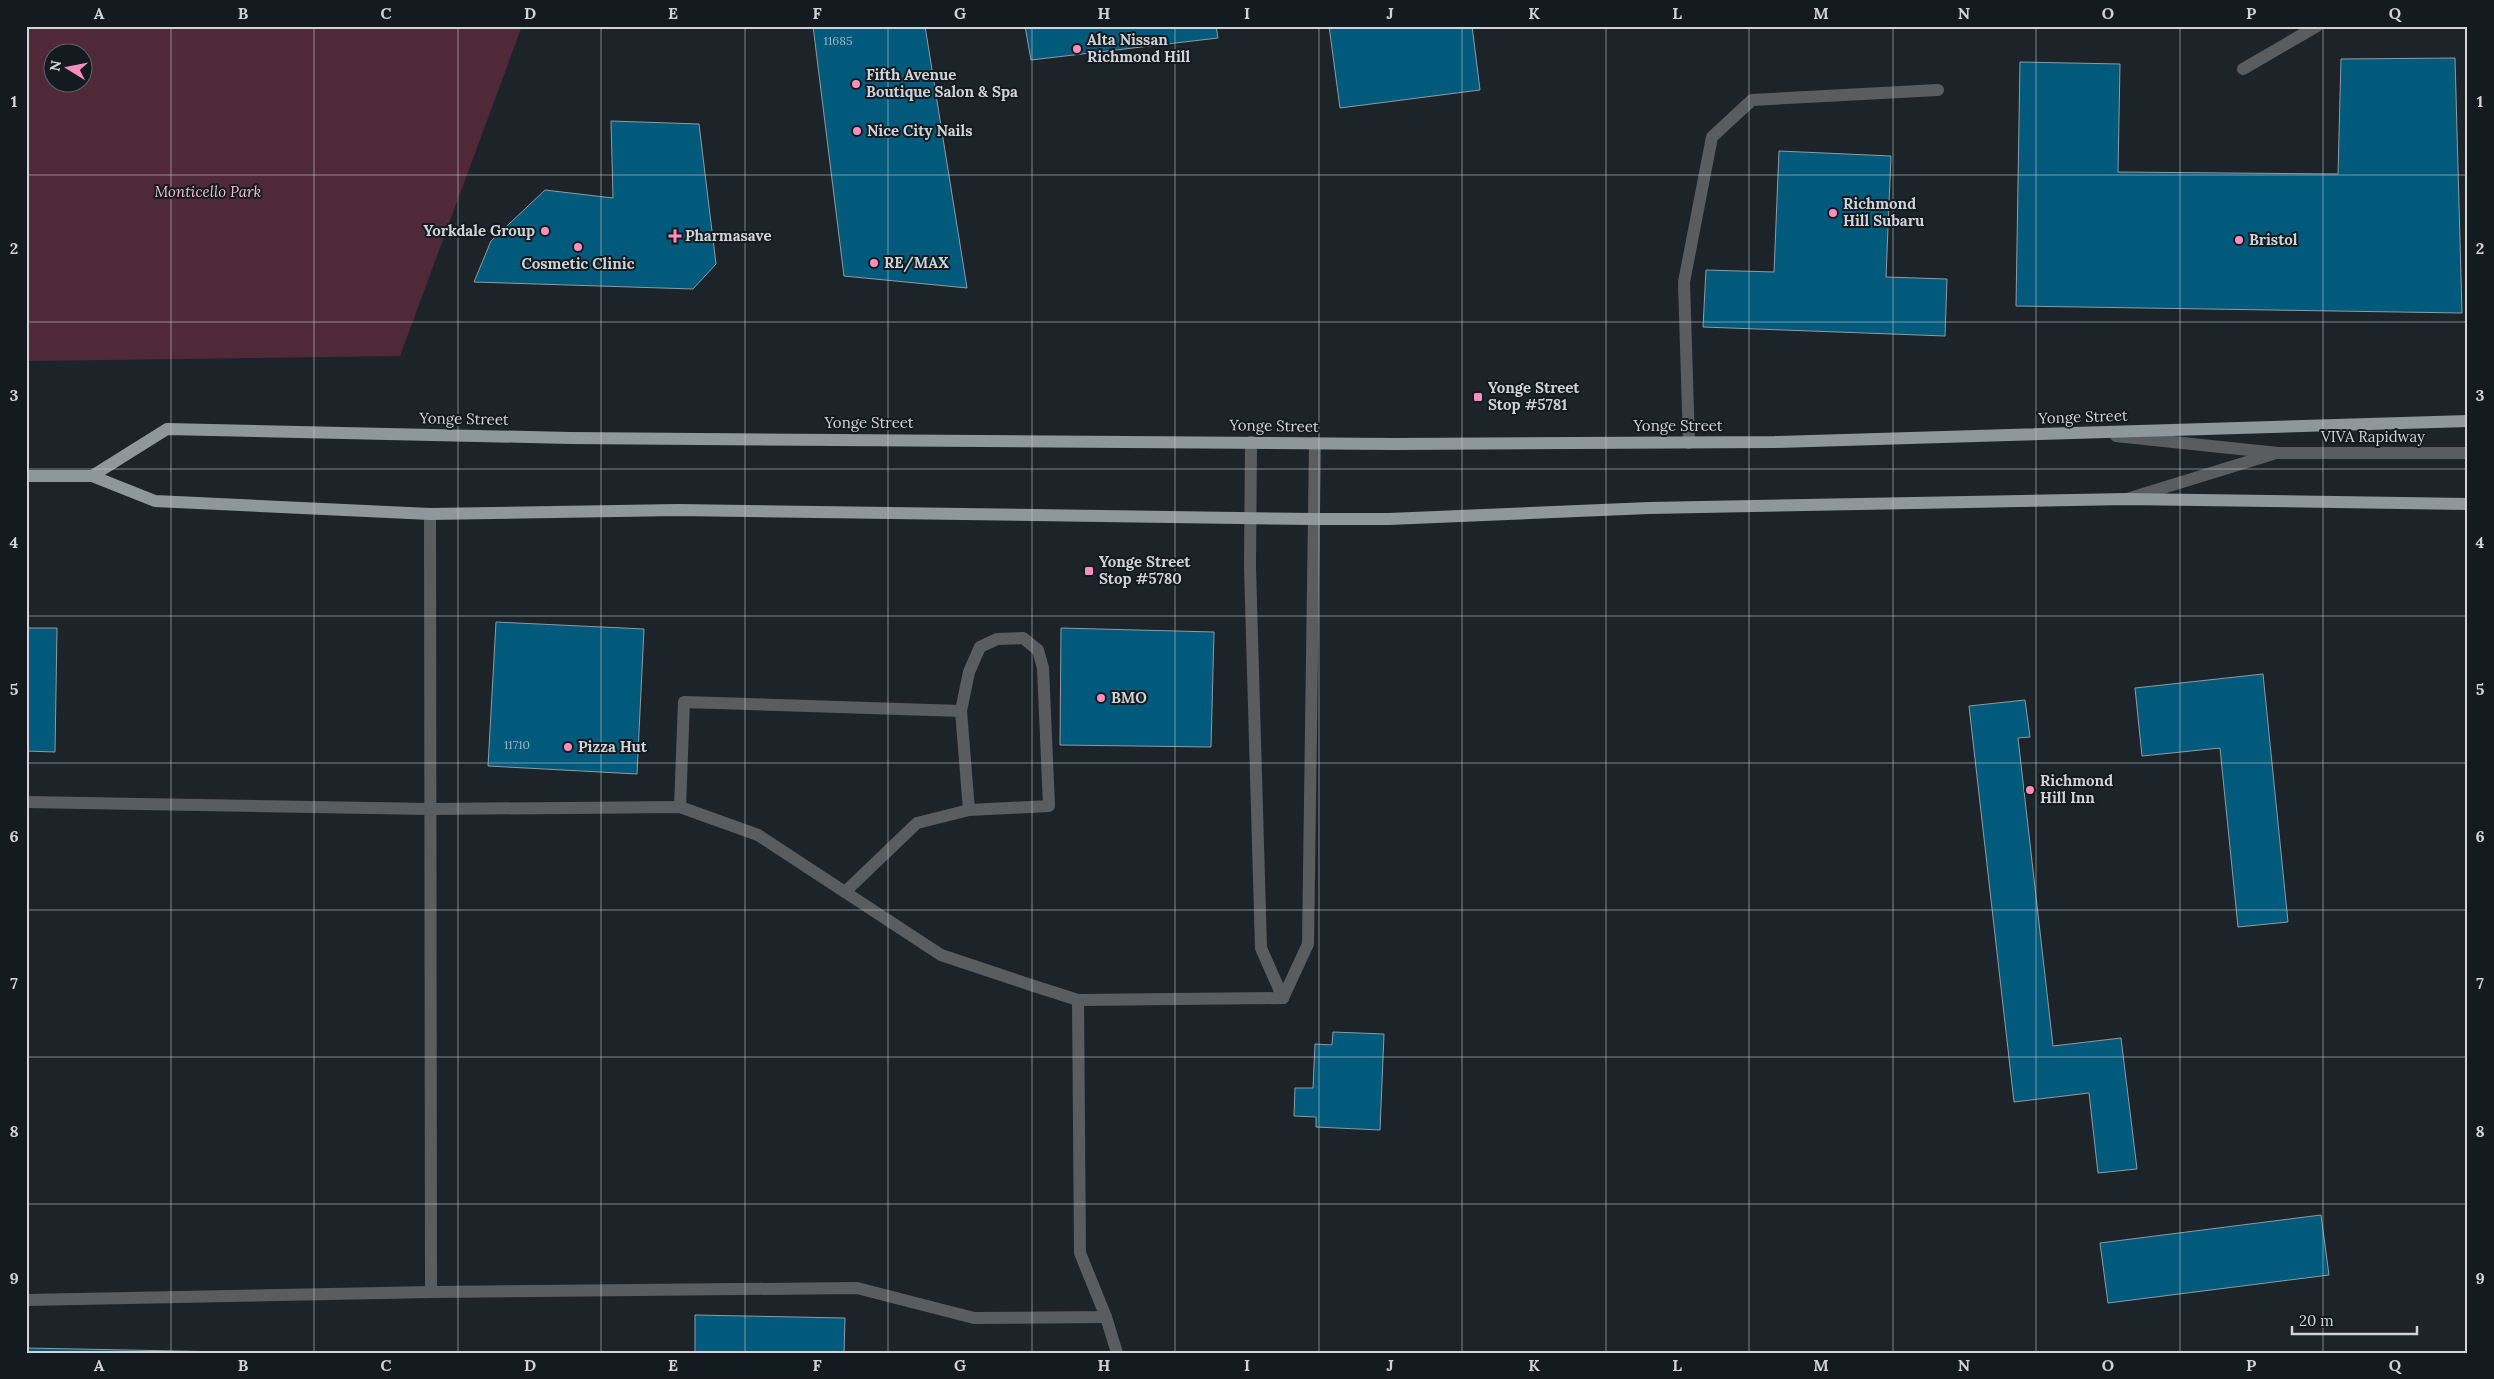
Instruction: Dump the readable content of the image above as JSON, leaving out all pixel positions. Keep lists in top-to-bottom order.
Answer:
{
  "streets": {
    "main road": ["Yonge Street"],
    "lane": ["VIVA Rapidway"]
  },
  "crossings": [
    ["Yonge Street", "VIVA Rapidway"]
  ],
  "parks": ["Monticello Park"],
  "places": {
    "other": [
      "Alta Nissan Richmond Hill",
      "Fifth Avenue Boutique Salon & Spa",
      "Nice City Nails",
      "Richmond Hill Subaru",
      "Yorkdale Group",
      "Bristol",
      "Cosmetic Clinic",
      "RE/MAX",
      "BMO",
      "Pizza Hut",
      "Richmond Hill Inn"
    ],
    "health": ["Pharmasave"],
    "transit": ["Yonge Street Stop #5781", "Yonge Street Stop #5780"]
  },
  "house_numbers": ["11685", "11710"],
  "scale_bar": "20 m",
  "north": "left",
  "grid": {
    "columns": [
      "A",
      "B",
      "C",
      "D",
      "E",
      "F",
      "G",
      "H",
      "I",
      "J",
      "K",
      "L",
      "M",
      "N",
      "O",
      "P",
      "Q"
    ],
    "rows": [
      "1",
      "2",
      "3",
      "4",
      "5",
      "6",
      "7",
      "8",
      "9"
    ]
  }
}
